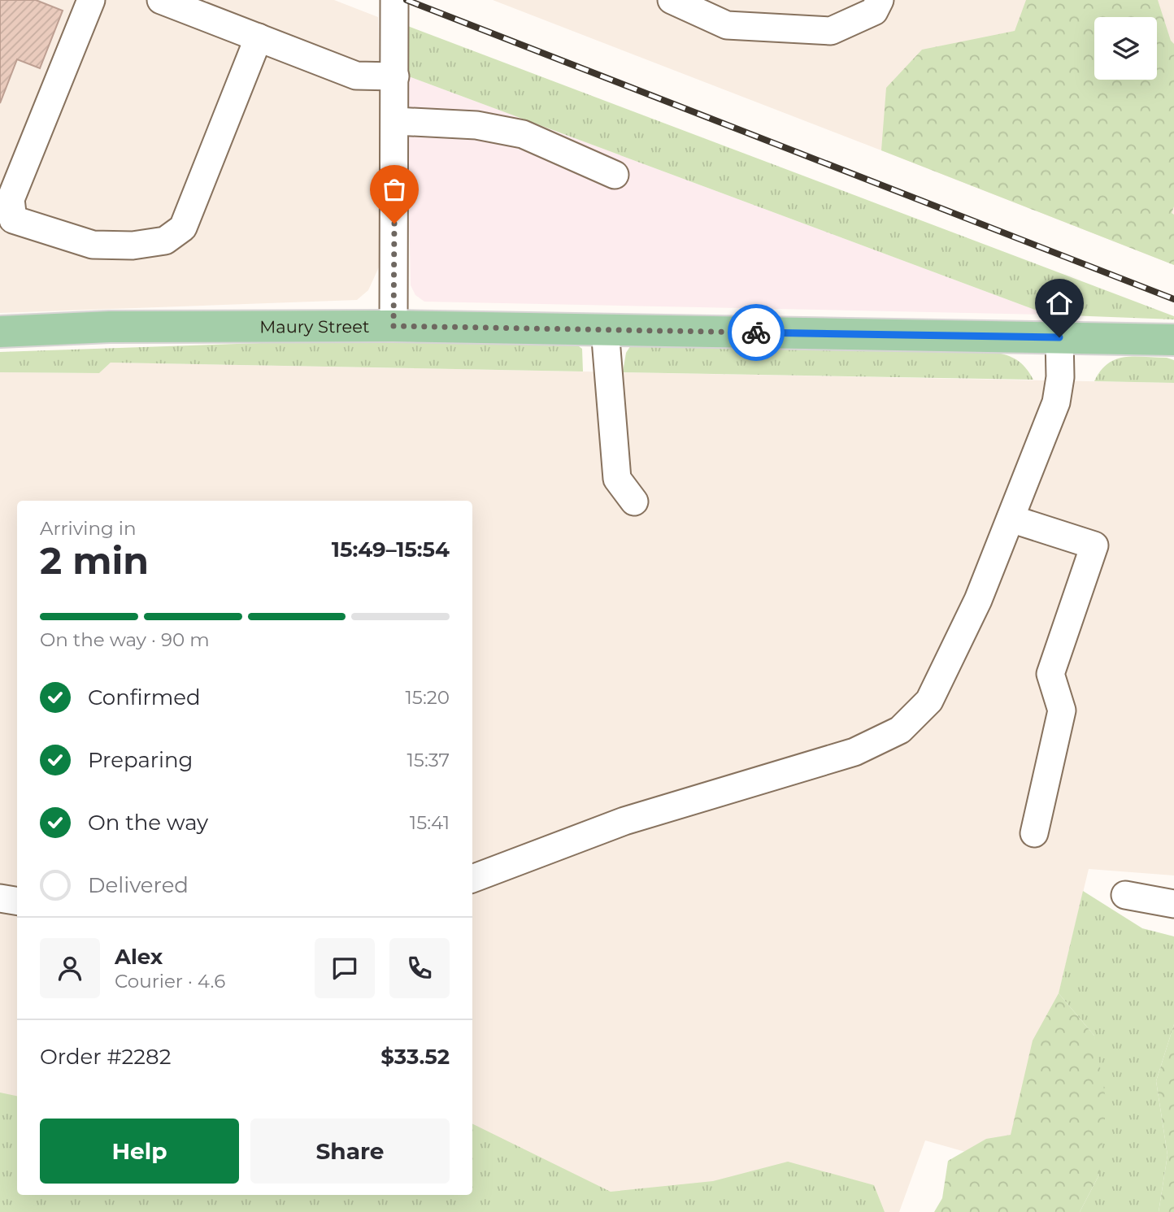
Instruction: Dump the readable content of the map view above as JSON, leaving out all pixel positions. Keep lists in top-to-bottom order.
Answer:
{
  "streets": {
    "main road": ["Maury Street"]
  },
  "page": {
    "heading": ["2 min", "Arriving in", "15:49–15:54"],
    "panel": [
      "Alex",
      "Courier · 4.6",
      "Order #2282",
      "$33.52"
    ],
    "bar": "On the way · 90 m",
    "list": [
      ["Confirmed", "15:20"],
      ["Preparing", "15:37"],
      ["On the way", "15:41"],
      "Delivered"
    ],
    "buttons": ["Help", "Share"]
  }
}
